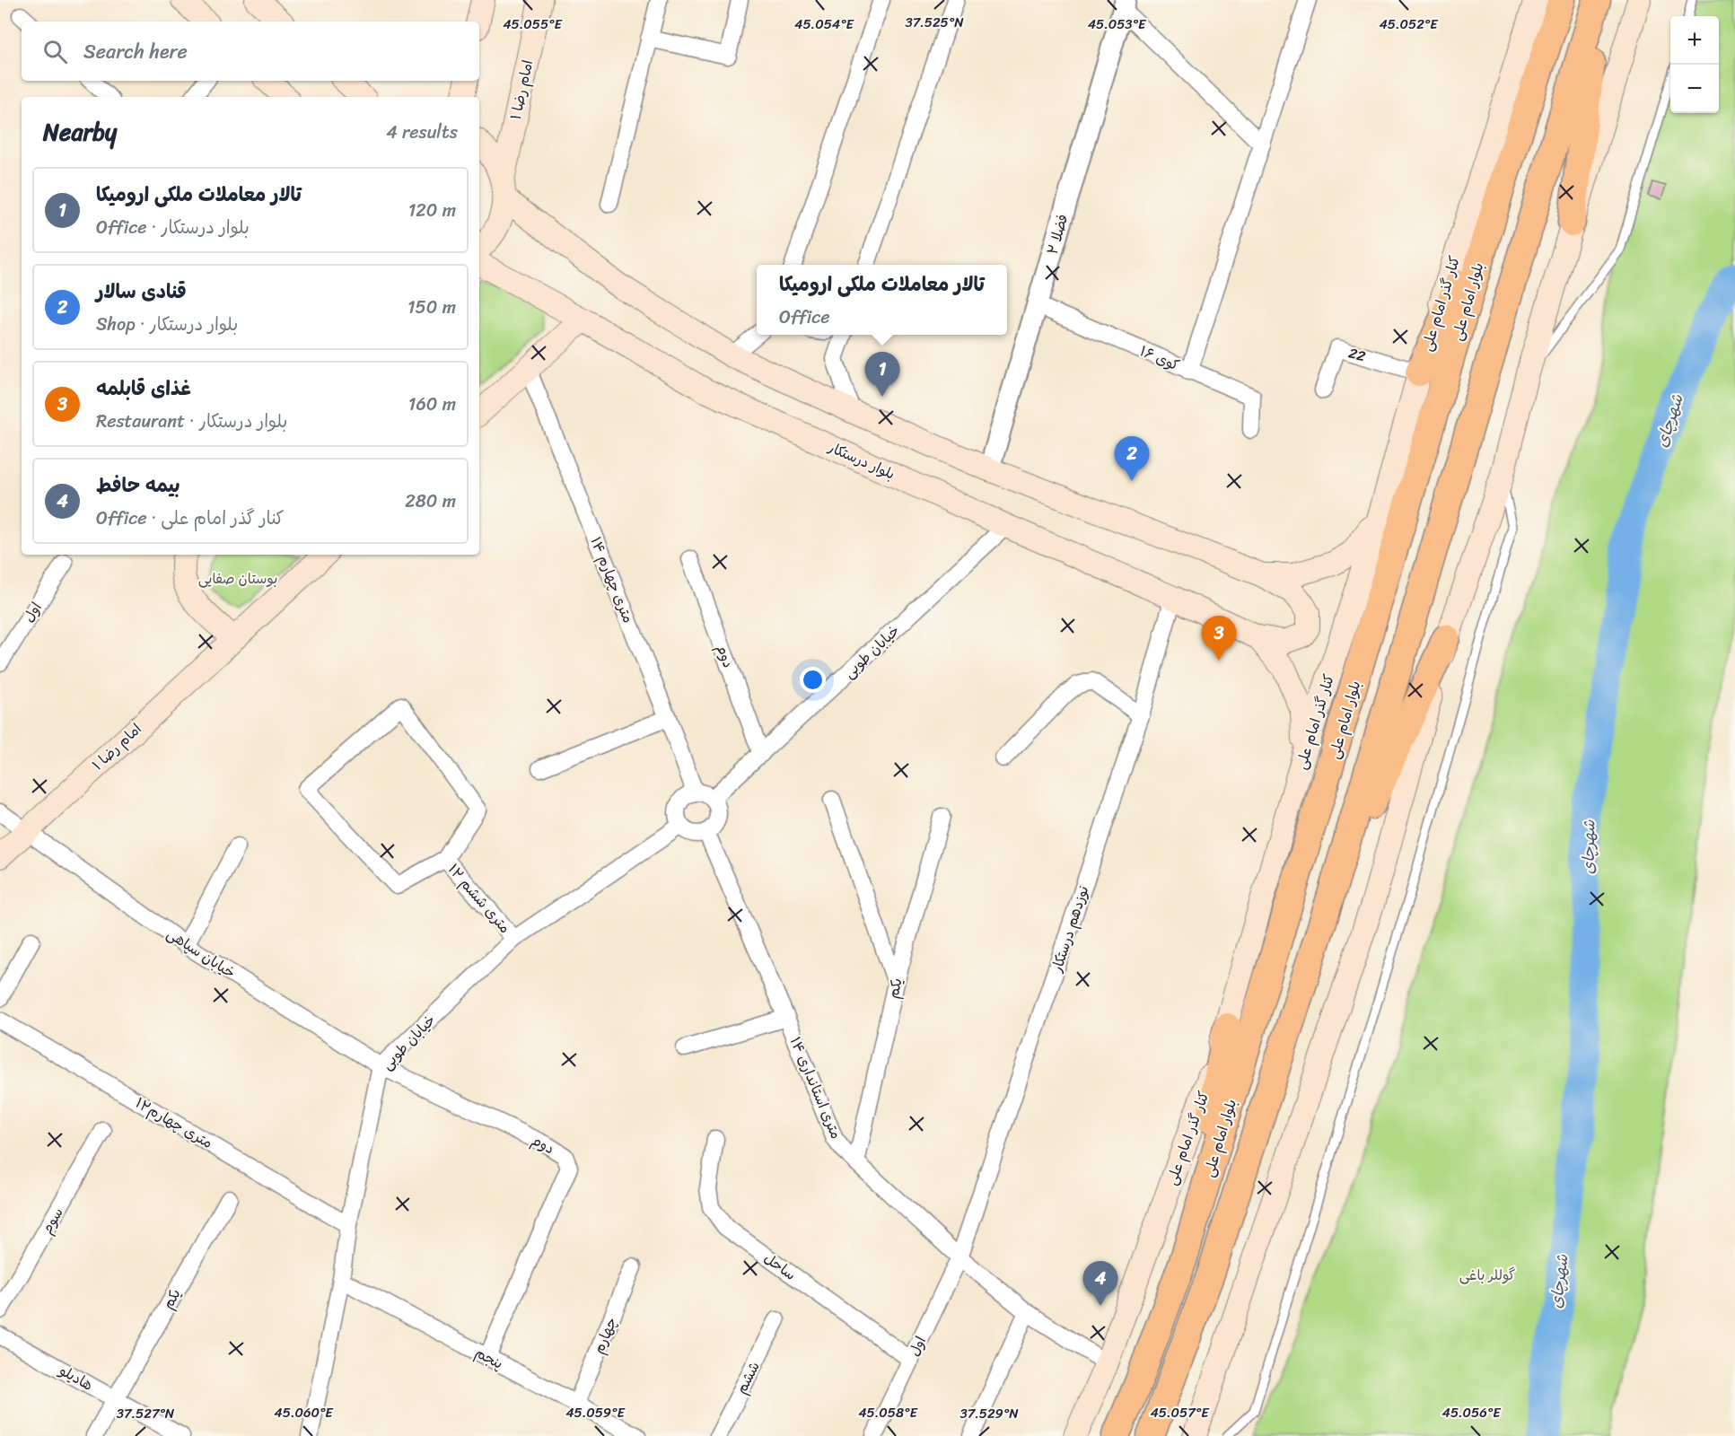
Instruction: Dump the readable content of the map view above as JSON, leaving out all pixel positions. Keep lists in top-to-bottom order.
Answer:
{
  "streets": {
    "highway": ["بلوار امام علی"],
    "main road": ["امام رضا ۱", "کنار گذر امام علی", "بلوار درستکار"],
    "street": [
      "فضلا ۲",
      "22",
      "کوی ۱۶",
      "۱۴ متری چهارم",
      "اول",
      "خیابان طوبی",
      "دوم",
      "۱۲ متری ششم",
      "نوزدهم درستکار",
      "خیابان سپاهی",
      "یکم",
      "۱۴ متری استانداری",
      "۱۲متری چهارم",
      "سوم",
      "ساحل",
      "چهارم",
      "پنجم",
      "هادیلو",
      "ششم"
    ]
  },
  "crossings": [
    ["امام رضا ۱", "خیابان سپاهی"],
    ["فضلا ۲", "کوی ۱۶"],
    ["کنار گذر امام علی", "22"],
    ["کنار گذر امام علی", "۱۴ متری استانداری"],
    ["بلوار درستکار", "خیابان طوبی"],
    ["بلوار درستکار", "نوزدهم درستکار"],
    ["۱۴ متری چهارم", "خیابان طوبی"],
    ["۱۴ متری چهارم", "۱۴ متری استانداری"],
    ["اول", "نوزدهم درستکار"],
    ["اول", "۱۴ متری استانداری"],
    ["اول", "ساحل"],
    ["خیابان طوبی", "دوم"],
    ["خیابان طوبی", "۱۲ متری ششم"],
    ["خیابان طوبی", "خیابان سپاهی"],
    ["خیابان طوبی", "۱۴ متری استانداری"],
    ["خیابان طوبی", "۱۲متری چهارم"],
    ["خیابان طوبی", "پنجم"],
    ["دوم", "خیابان سپاهی"],
    ["دوم", "پنجم"],
    ["نوزدهم درستکار", "۱۴ متری استانداری"],
    ["یکم", "۱۴ متری استانداری"],
    ["یکم", "هادیلو"],
    ["چهارم", "پنجم"]
  ],
  "water": ["شهرچای"],
  "parks": ["بوستان صفایی", "گوللر باغی"],
  "page": {
    "map_buttons": ["+", "−"],
    "search": "Search here",
    "heading": ["Nearby", "4 results"],
    "list": [
      {
        "mark": "1",
        "name": "تالار معاملات ملکی ارومیکا",
        "note": "Office · بلوار درستکار",
        "value": "120 m"
      },
      {
        "mark": "2",
        "name": "قنادی سالار",
        "note": "Shop · بلوار درستکار",
        "value": "150 m"
      },
      {
        "mark": "3",
        "name": "غذای قابلمه",
        "note": "Restaurant · بلوار درستکار",
        "value": "160 m"
      },
      {
        "mark": "4",
        "name": "بیمه حافط",
        "note": "Office · کنار گذر امام علی",
        "value": "280 m"
      }
    ],
    "popup": ["تالار معاملات ملکی ارومیکا", "Office"],
    "pins": [
      "1",
      "2",
      "3",
      "4"
    ]
  },
  "coordinates": [
    "37.525°N",
    "45.055°E",
    "45.053°E",
    "45.052°E",
    "45.054°E",
    "45.060°E",
    "45.059°E",
    "45.058°E",
    "45.057°E",
    "45.056°E",
    "37.527°N",
    "37.529°N"
  ]
}
